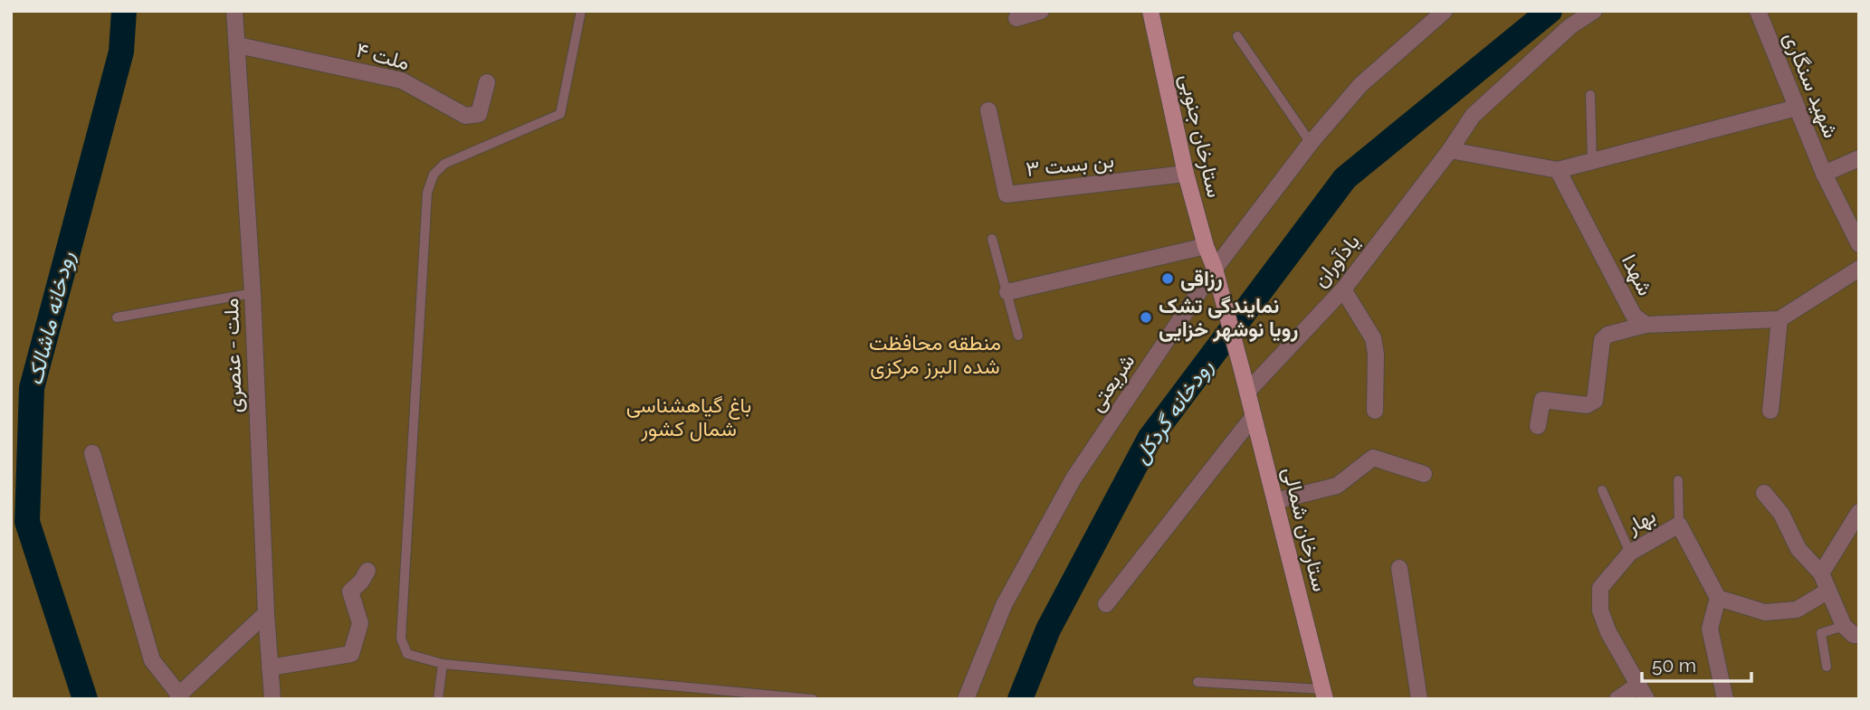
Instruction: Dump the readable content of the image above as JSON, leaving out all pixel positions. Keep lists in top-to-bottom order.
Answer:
{
  "streets": {
    "main road": ["ستارخان جنوبی", "ستارخان شمالی"],
    "street": [
      "ملت ۴",
      "شهید سنگاری",
      "بن بست ۳",
      "یادآوران",
      "شهدا",
      "ملت - عنصری",
      "شریعتی",
      "بهار"
    ]
  },
  "crossings": [
    ["ملت ۴", "ملت - عنصری"],
    ["ستارخان جنوبی", "بن بست ۳"],
    ["ستارخان جنوبی", "شریعتی"],
    ["ستارخان جنوبی", "ستارخان شمالی"],
    ["یادآوران", "ستارخان شمالی"]
  ],
  "water": ["رودخانه ماشالک", "رودخانه گردکل"],
  "parks": ["منطقه محافظت شده البرز مرکزی", "باغ گیاهشناسی شمال کشور"],
  "places": ["رزاقی", "نمایندگی تشک رویا نوشهر خزایی"],
  "scale_bar": "50 m"
}
